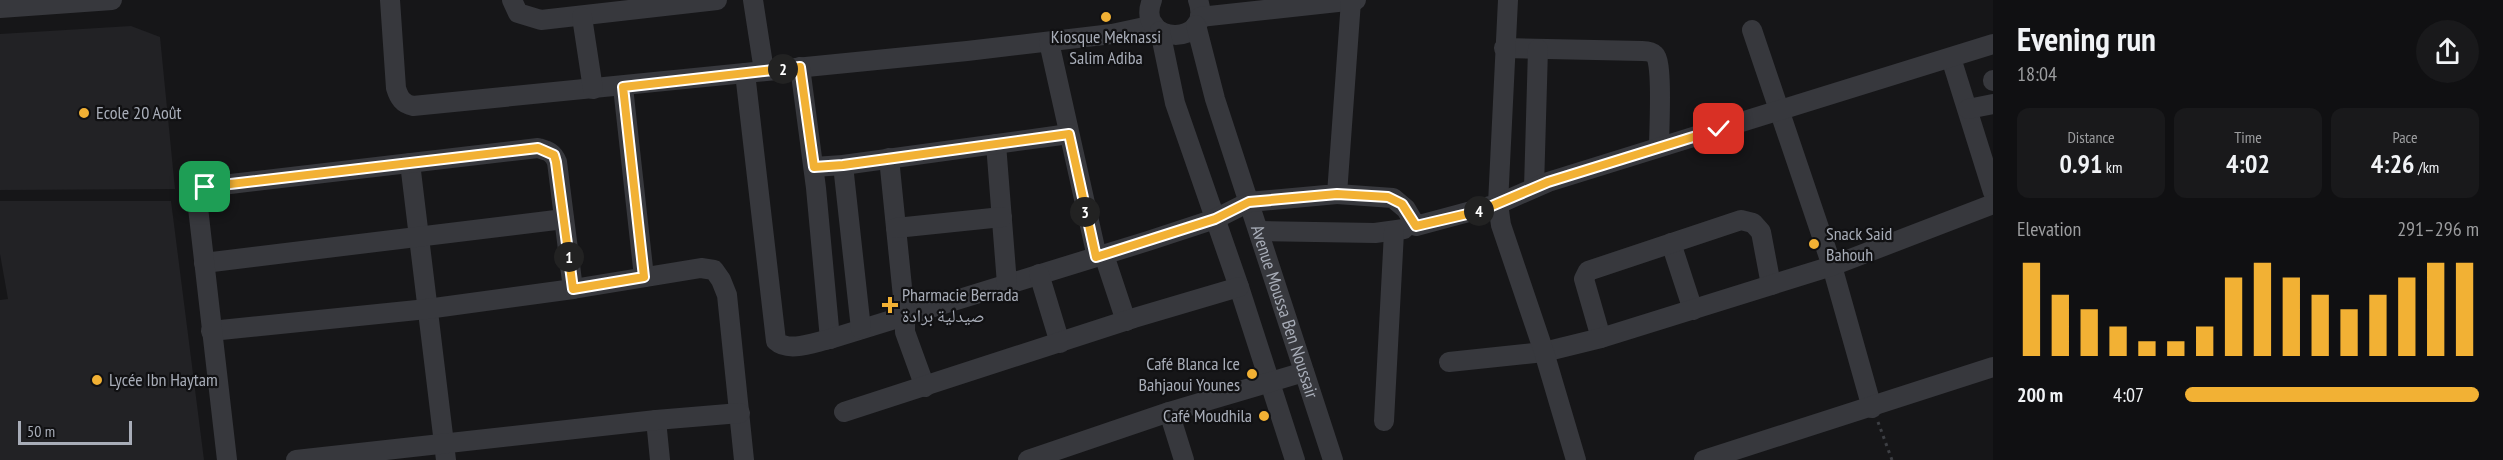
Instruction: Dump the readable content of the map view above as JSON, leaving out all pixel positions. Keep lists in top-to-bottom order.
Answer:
{
  "streets": {
    "street": ["Avenue Moussa Ben Noussair"]
  },
  "places": {
    "other": [
      "Kiosque Meknassi Salim Adiba",
      "Ecole 20 Août",
      "Snack Said Bahouh",
      "Café Blanca Ice Bahjaoui Younes",
      "Lycée Ibn Haytam",
      "Café Moudhila"
    ],
    "health": ["Pharmacie Berrada صيدلية برادة"]
  },
  "scale_bar": "50 m",
  "page": {
    "heading": ["Evening run", "18:04"],
    "pins": [
      "2",
      "4",
      "3",
      "1"
    ],
    "stats": [
      ["Distance", "0.91 km"],
      ["Time", "4:02"],
      ["Pace", "4:26 /km"]
    ],
    "chart": ["Elevation", "291–296 m"],
    "list": [
      {
        "name": "200 m",
        "note": "4:07"
      }
    ],
    "scale": "50 m"
  }
}
